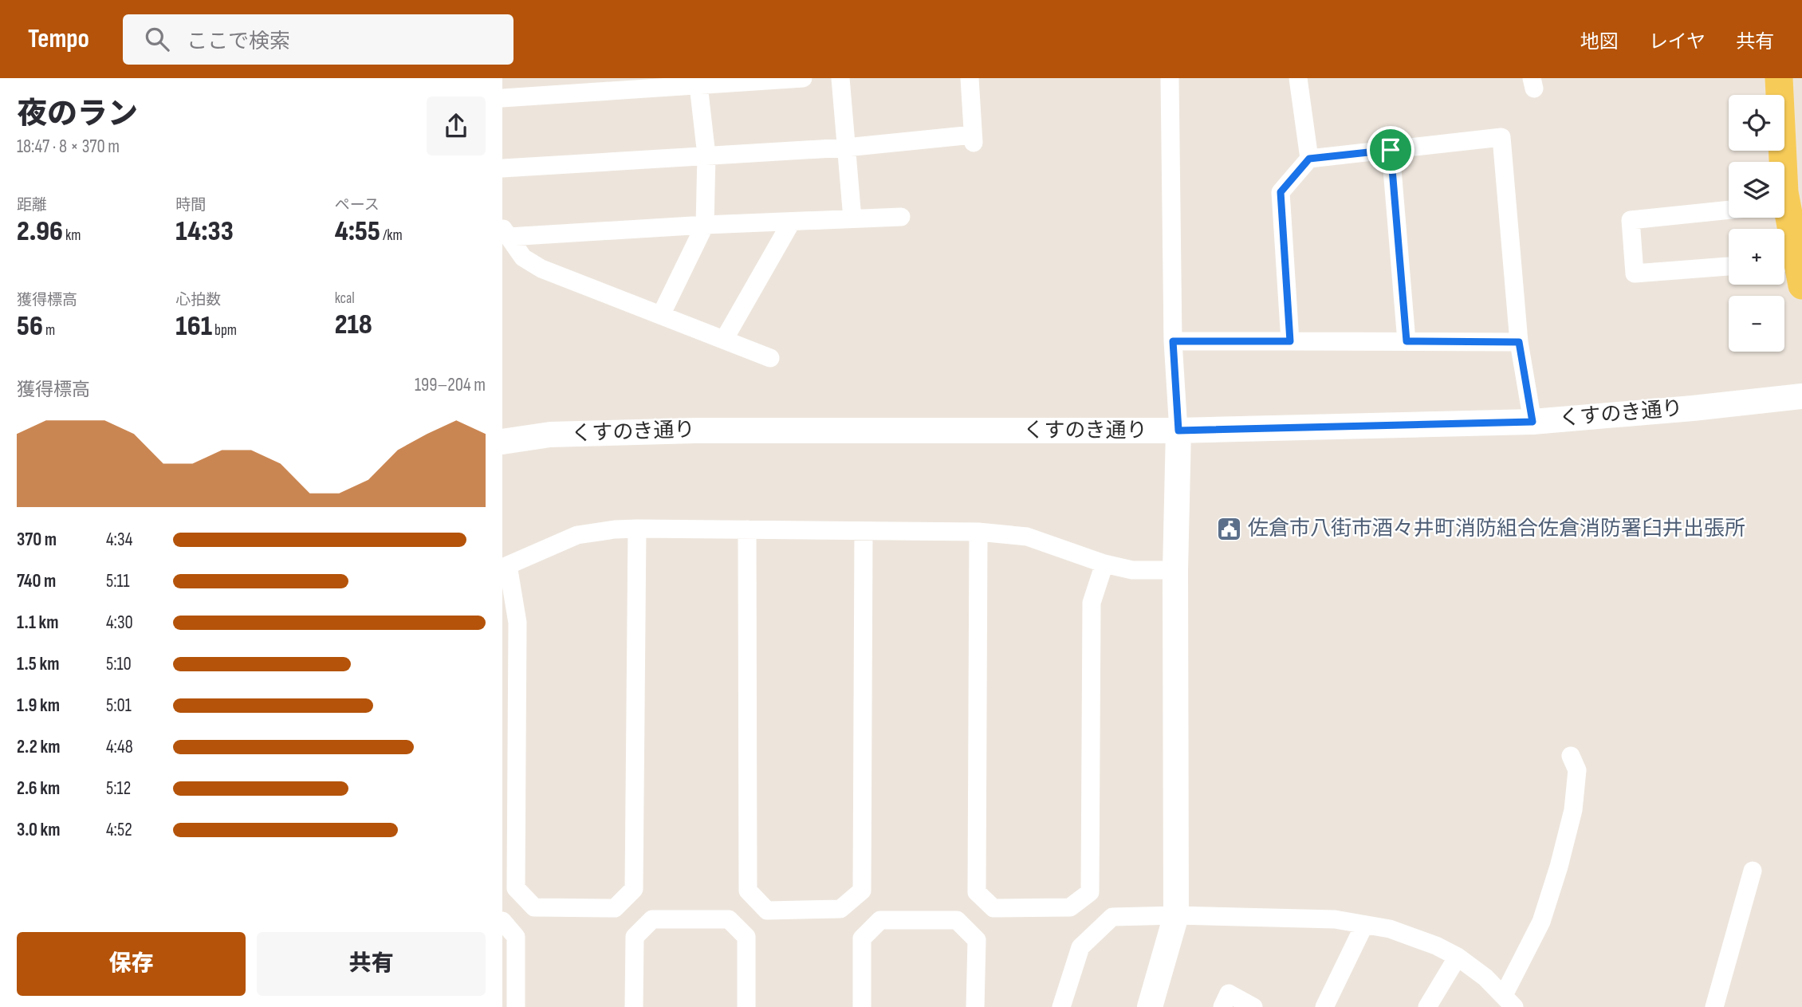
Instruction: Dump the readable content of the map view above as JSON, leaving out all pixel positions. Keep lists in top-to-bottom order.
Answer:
{
  "streets": {
    "street": ["くすのき通り"]
  },
  "places": {
    "public building": ["佐倉市八街市酒々井町消防組合佐倉消防署臼井出張所"]
  },
  "page": {
    "header": "Tempo",
    "search": "ここで検索",
    "nav": ["地図", "レイヤ", "共有"],
    "heading": ["夜のラン", "18:47 · 8 × 370 m"],
    "map_buttons": ["+", "−"],
    "stats": [
      ["距離", "2.96 km"],
      ["時間", "14:33"],
      ["ペース", "4:55 /km"],
      ["獲得標高", "56 m"],
      ["心拍数", "161 bpm"],
      ["kcal", "218"]
    ],
    "chart": ["獲得標高", "199–204 m"],
    "list": [
      {
        "name": "370 m",
        "note": "4:34"
      },
      {
        "name": "740 m",
        "note": "5:11"
      },
      {
        "name": "1.1 km",
        "note": "4:30"
      },
      {
        "name": "1.5 km",
        "note": "5:10"
      },
      {
        "name": "1.9 km",
        "note": "5:01"
      },
      {
        "name": "2.2 km",
        "note": "4:48"
      },
      {
        "name": "2.6 km",
        "note": "5:12"
      },
      {
        "name": "3.0 km",
        "note": "4:52"
      }
    ],
    "buttons": ["保存", "共有"]
  }
}
